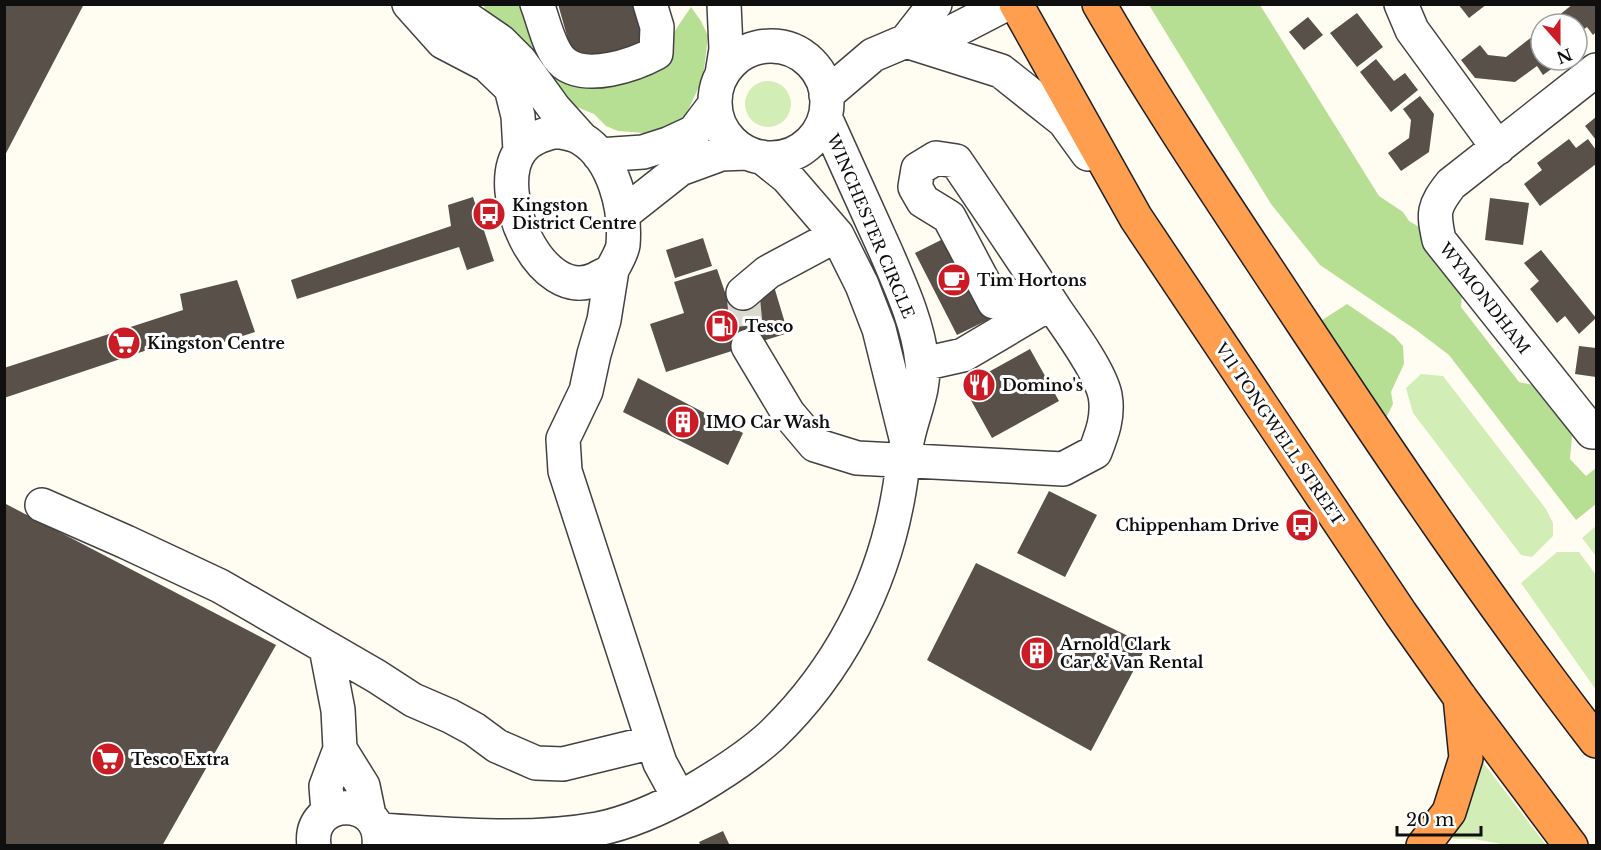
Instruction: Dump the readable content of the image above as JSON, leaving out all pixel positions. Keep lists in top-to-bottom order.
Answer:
{
  "streets": {
    "highway": ["V11 TONGWELL STREET"],
    "street": ["WINCHESTER CIRCLE", "WYMONDHAM"]
  },
  "places": {
    "bus stop": ["Kingston District Centre", "Chippenham Drive"],
    "cafe": ["Tim Hortons"],
    "fuel station": ["Tesco"],
    "supermarket": ["Kingston Centre", "Tesco Extra"],
    "restaurant": ["Domino's"],
    "building": ["IMO Car Wash", "Arnold Clark Car & Van Rental"]
  },
  "scale_bar": "20 m",
  "north": "bottom"
}
